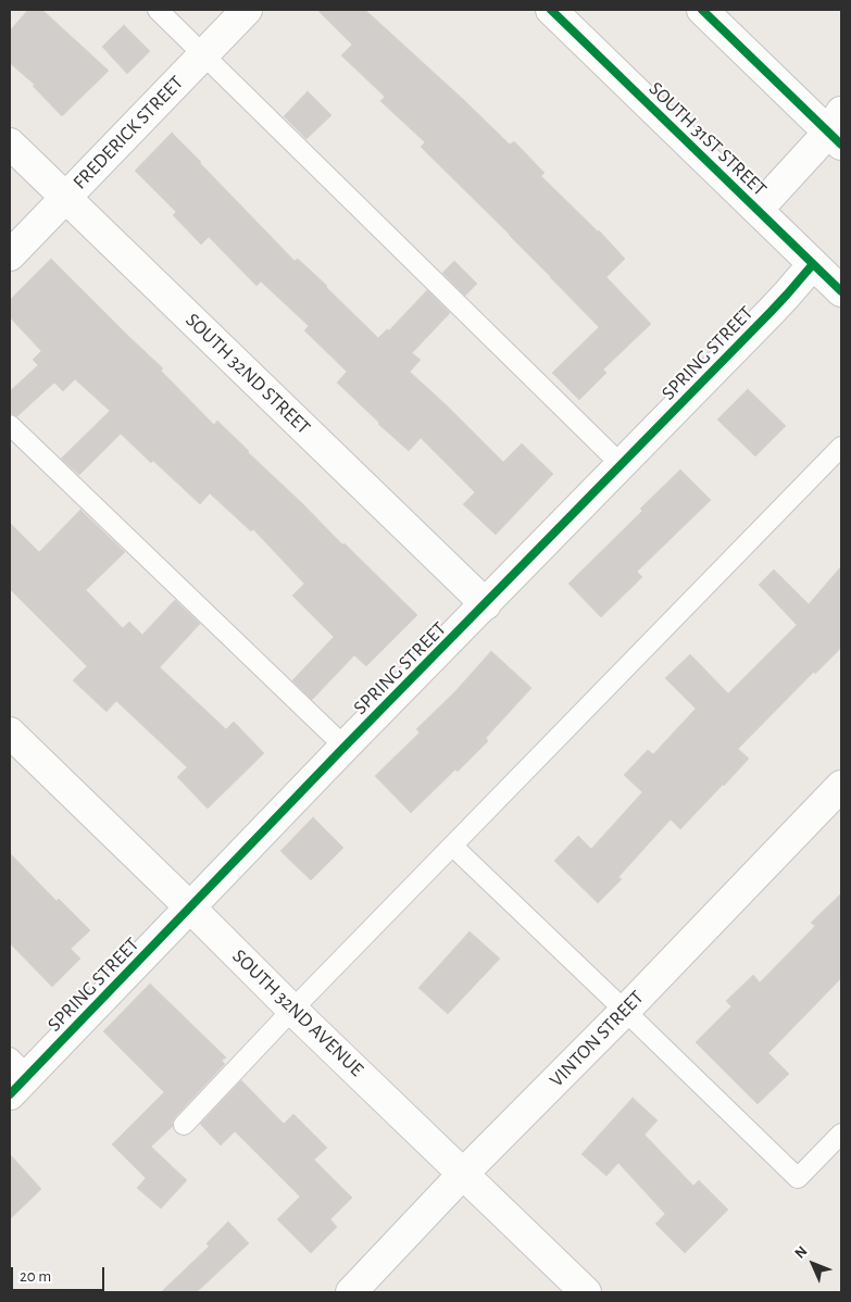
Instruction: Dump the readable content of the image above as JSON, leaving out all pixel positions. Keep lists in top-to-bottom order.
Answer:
{
  "streets": {
    "street": [
      "FREDERICK STREET",
      "SOUTH 31ST STREET",
      "SPRING STREET",
      "SOUTH 32ND STREET",
      "SOUTH 32ND AVENUE",
      "VINTON STREET"
    ]
  },
  "crossings": [
    ["FREDERICK STREET", "SOUTH 32ND STREET"],
    ["SOUTH 31ST STREET", "SPRING STREET"],
    ["SPRING STREET", "SOUTH 32ND STREET"],
    ["SPRING STREET", "SOUTH 32ND AVENUE"],
    ["SOUTH 32ND AVENUE", "VINTON STREET"]
  ],
  "scale_bar": "20 m",
  "north": "top left"
}
